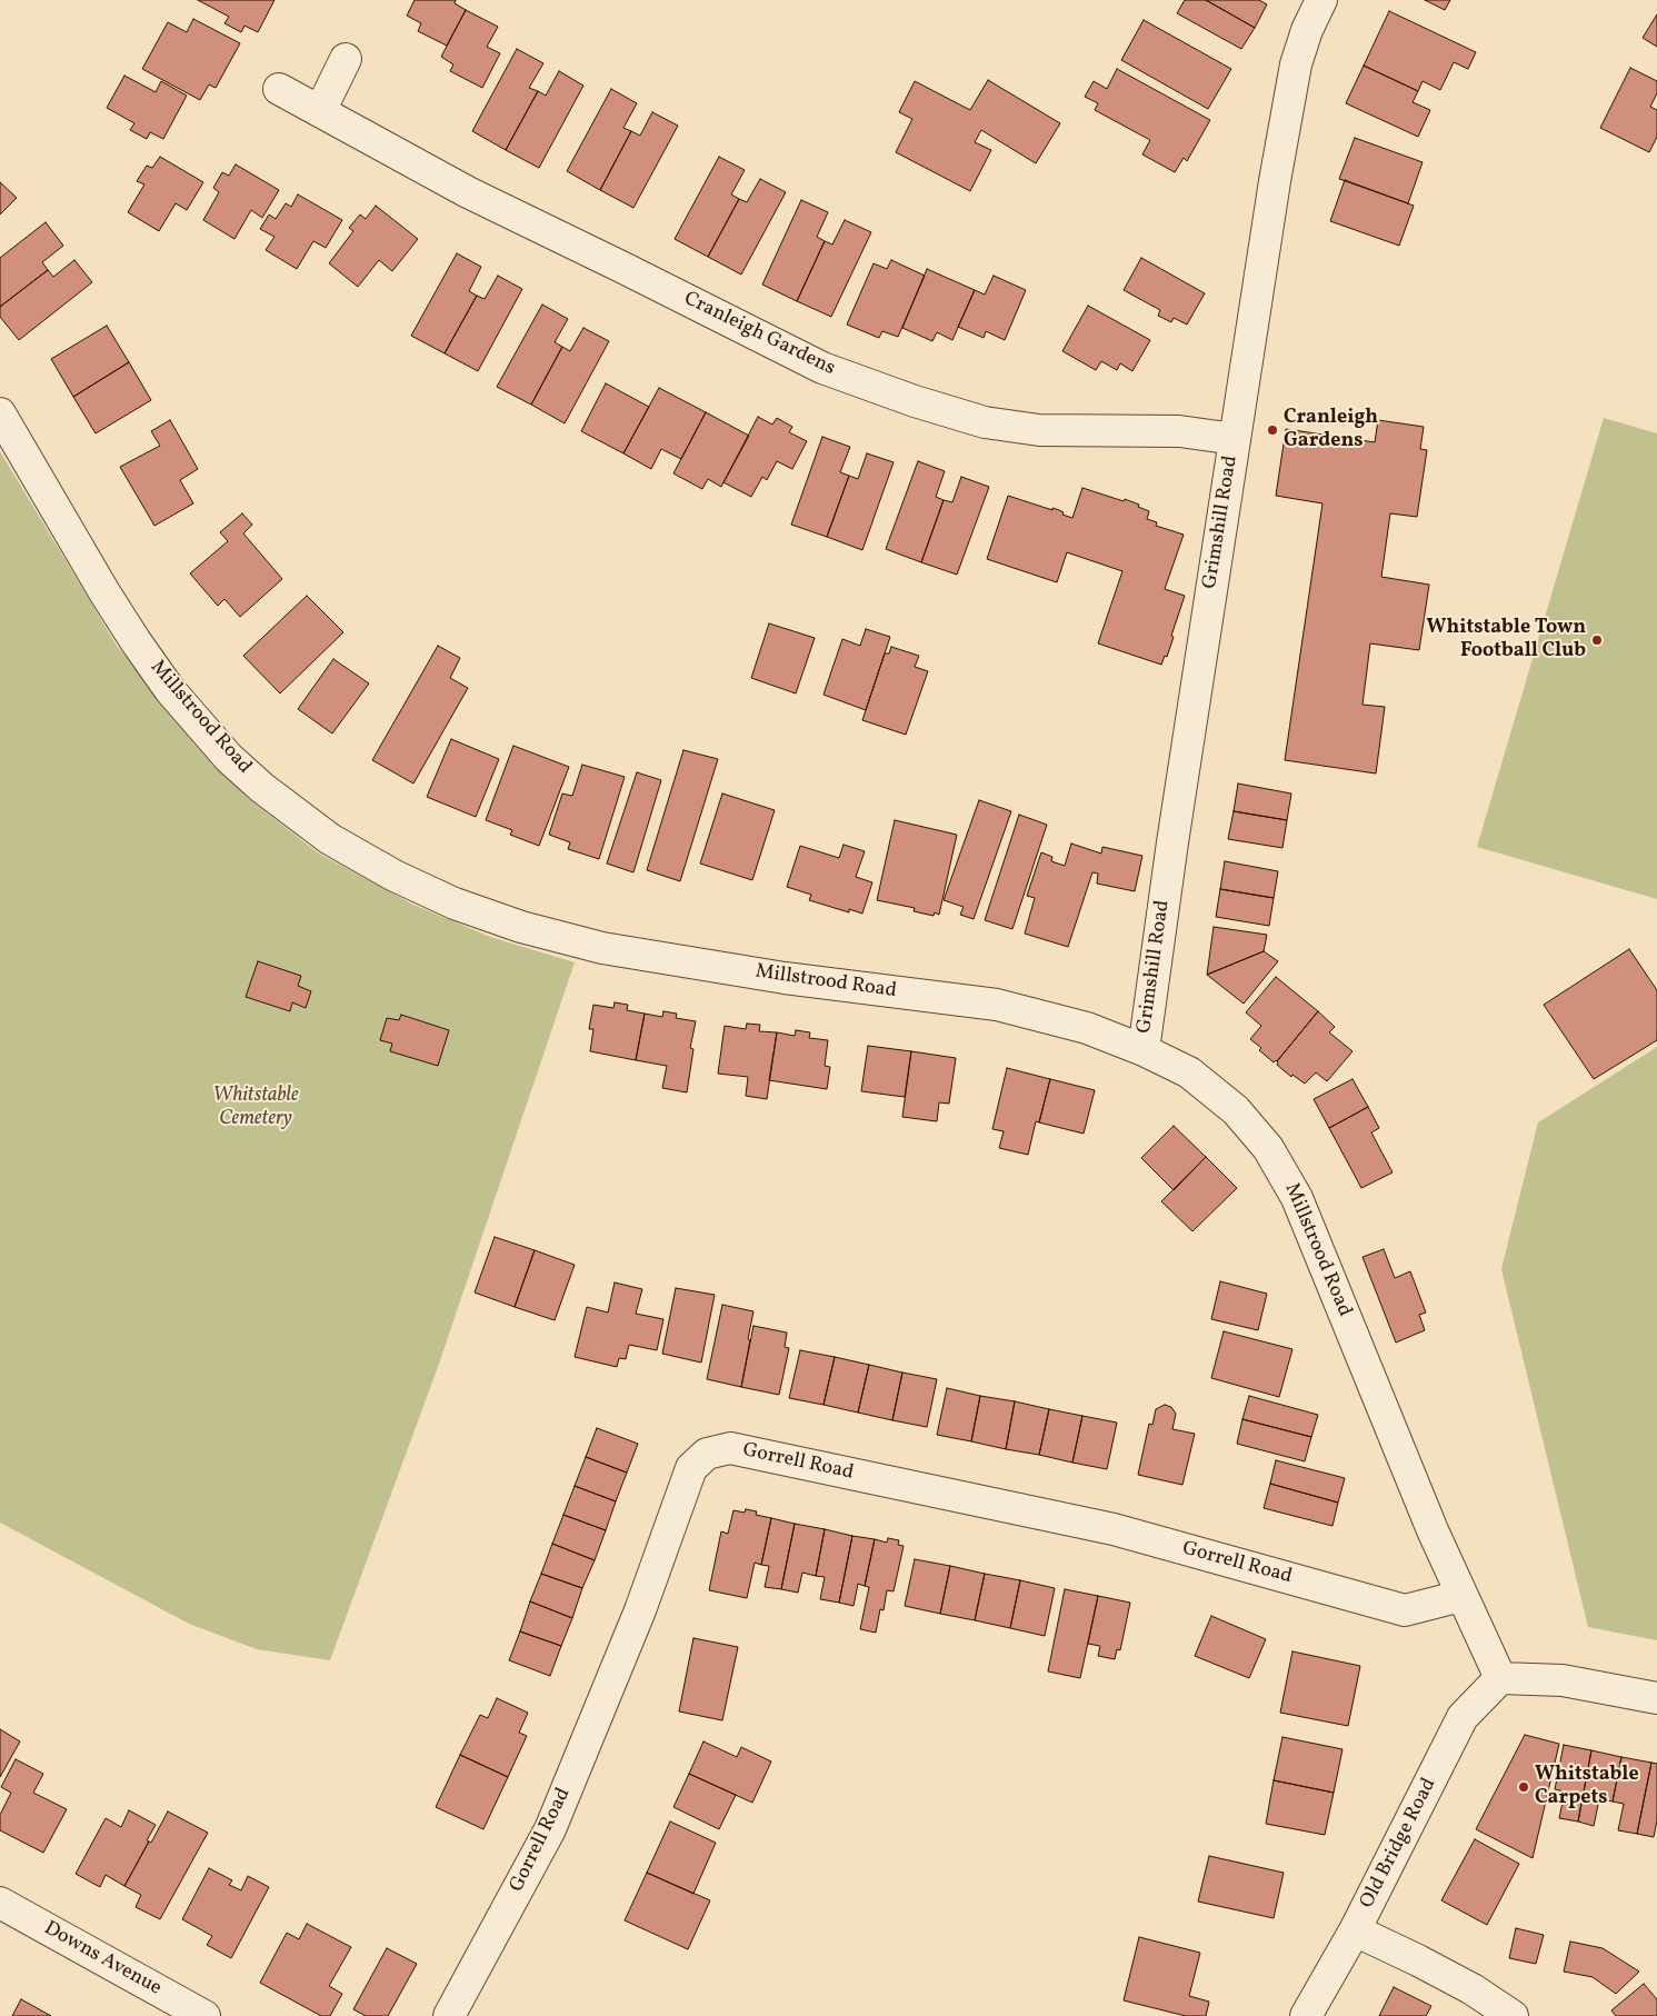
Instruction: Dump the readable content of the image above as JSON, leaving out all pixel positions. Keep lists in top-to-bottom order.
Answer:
{
  "streets": {
    "street": [
      "Cranleigh Gardens",
      "Grimshill Road",
      "Millstrood Road",
      "Gorrell Road",
      "Old Bridge Road",
      "Downs Avenue"
    ]
  },
  "crossings": [
    ["Cranleigh Gardens", "Grimshill Road"],
    ["Grimshill Road", "Millstrood Road"],
    ["Millstrood Road", "Gorrell Road"],
    ["Millstrood Road", "Old Bridge Road"]
  ],
  "parks": ["Whitstable Cemetery"],
  "places": ["Cranleigh Gardens", "Whitstable Town Football Club", "Whitstable Carpets"]
}
